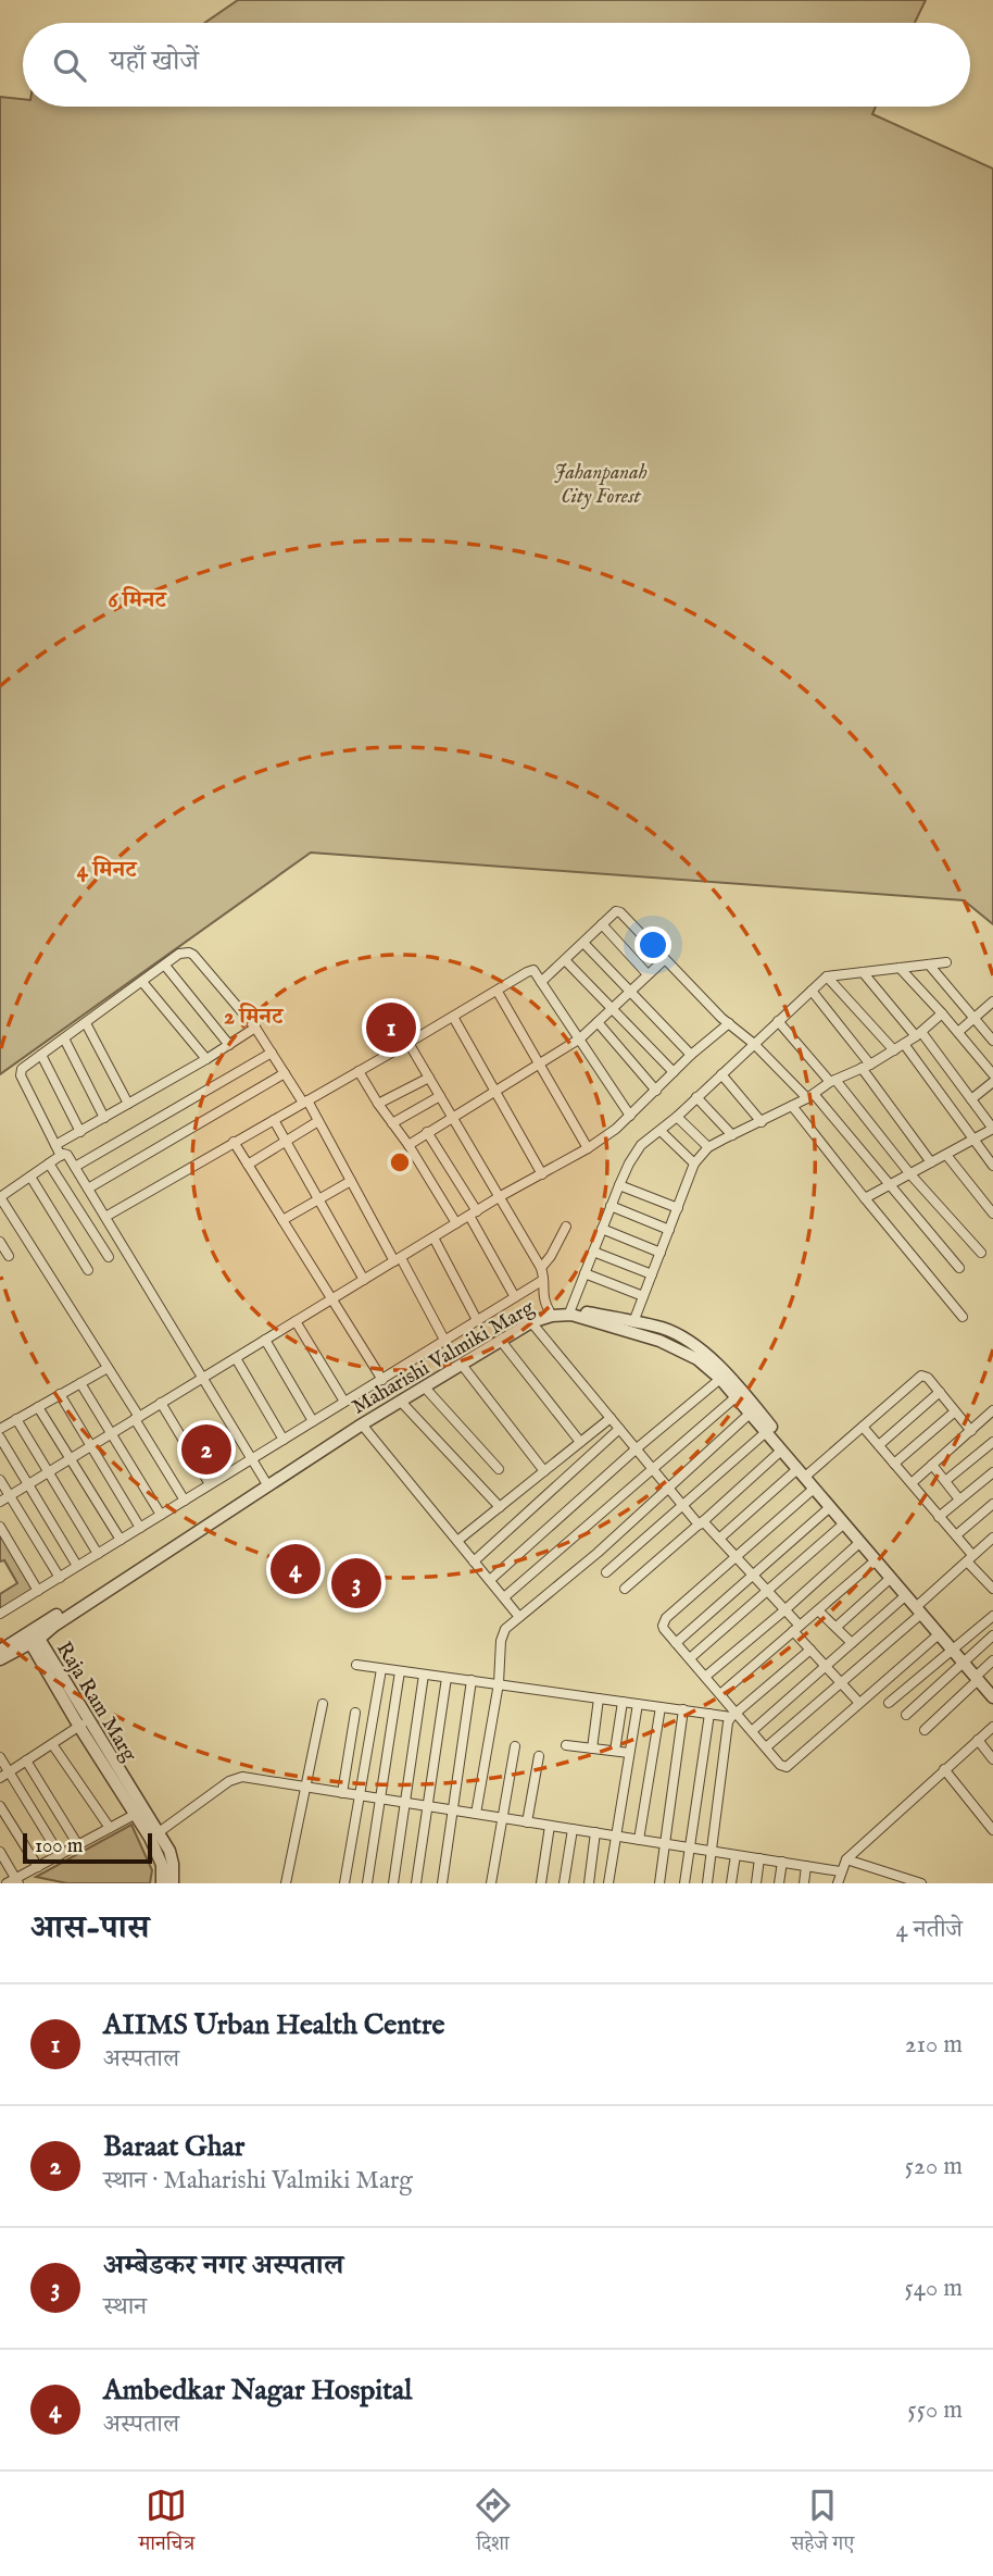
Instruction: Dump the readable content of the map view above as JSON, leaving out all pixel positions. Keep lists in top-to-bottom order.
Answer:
{
  "streets": {
    "street": ["Maharishi Valmiki Marg", "Raja Ram Marg"]
  },
  "crossings": [
    ["Maharishi Valmiki Marg", "Raja Ram Marg"]
  ],
  "parks": ["Jahanpanah City Forest"],
  "scale_bar": "100 m",
  "page": {
    "search": "यहाँ खोजें",
    "pins": [
      "1",
      "2",
      "4",
      "3"
    ],
    "scale": "100 m",
    "heading": ["आस-पास", "4 नतीजे"],
    "list": [
      {
        "mark": "1",
        "name": "AIIMS Urban Health Centre",
        "note": "अस्पताल",
        "value": "210 m"
      },
      {
        "mark": "2",
        "name": "Baraat Ghar",
        "note": "स्थान · Maharishi Valmiki Marg",
        "value": "520 m"
      },
      {
        "mark": "3",
        "name": "अम्बेडकर नगर अस्पताल",
        "note": "स्थान",
        "value": "540 m"
      },
      {
        "mark": "4",
        "name": "Ambedkar Nagar Hospital",
        "note": "अस्पताल",
        "value": "550 m"
      }
    ],
    "nav": ["मानचित्र", "दिशा", "सहेजे गए"]
  },
  "rings": ["6 मिनट", "4 मिनट", "2 मिनट"]
}
